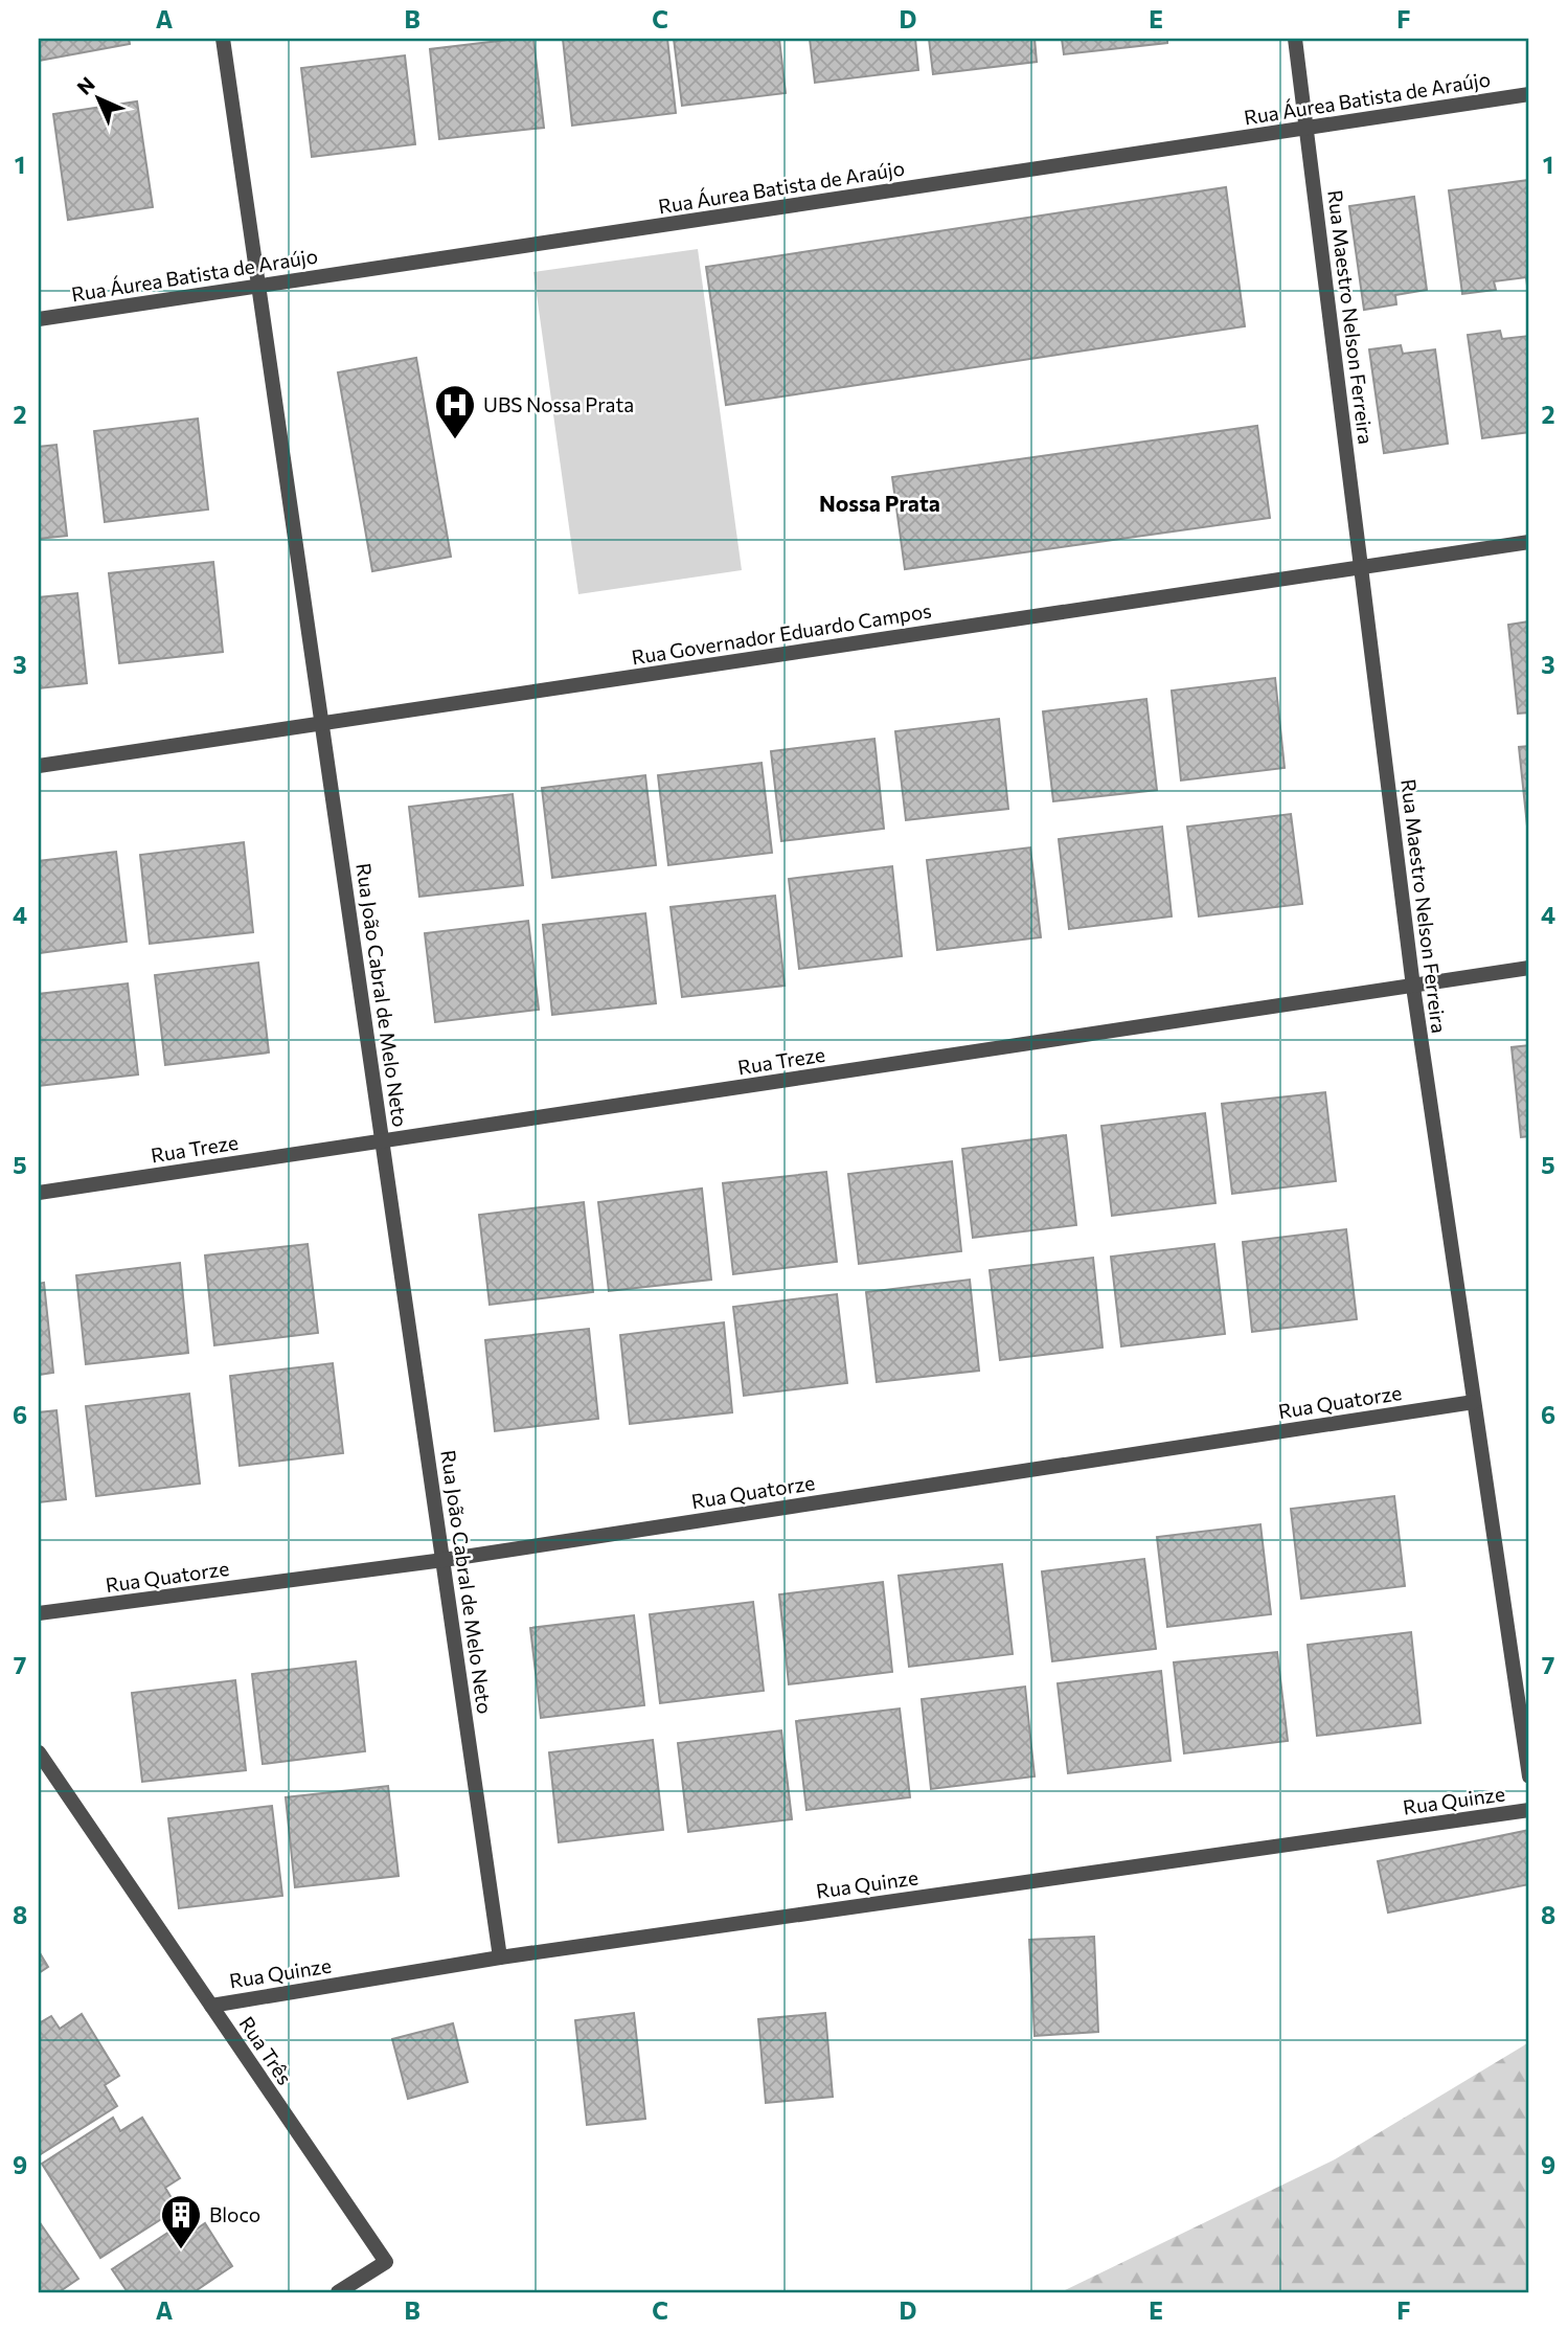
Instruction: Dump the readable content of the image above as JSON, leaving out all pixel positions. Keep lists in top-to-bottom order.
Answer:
{
  "streets": {
    "street": [
      "Rua Áurea Batista de Araújo",
      "Rua Maestro Nelson Ferreira",
      "Rua Governador Eduardo Campos",
      "Rua João Cabral de Melo Neto",
      "Rua Treze",
      "Rua Quatorze",
      "Rua Quinze",
      "Rua Três"
    ]
  },
  "crossings": [
    ["Rua Áurea Batista de Araújo", "Rua Maestro Nelson Ferreira"],
    ["Rua Áurea Batista de Araújo", "Rua João Cabral de Melo Neto"],
    ["Rua Maestro Nelson Ferreira", "Rua Governador Eduardo Campos"],
    ["Rua Maestro Nelson Ferreira", "Rua Treze"],
    ["Rua Maestro Nelson Ferreira", "Rua Quatorze"],
    ["Rua Governador Eduardo Campos", "Rua João Cabral de Melo Neto"],
    ["Rua João Cabral de Melo Neto", "Rua Treze"],
    ["Rua João Cabral de Melo Neto", "Rua Quatorze"],
    ["Rua João Cabral de Melo Neto", "Rua Quinze"],
    ["Rua Quinze", "Rua Três"]
  ],
  "districts": ["Nossa Prata"],
  "places": {
    "hospital": ["UBS Nossa Prata"],
    "building": ["Bloco"]
  },
  "north": "top left",
  "grid": {
    "columns": [
      "A",
      "B",
      "C",
      "D",
      "E",
      "F"
    ],
    "rows": [
      "1",
      "2",
      "3",
      "4",
      "5",
      "6",
      "7",
      "8",
      "9"
    ]
  }
}
